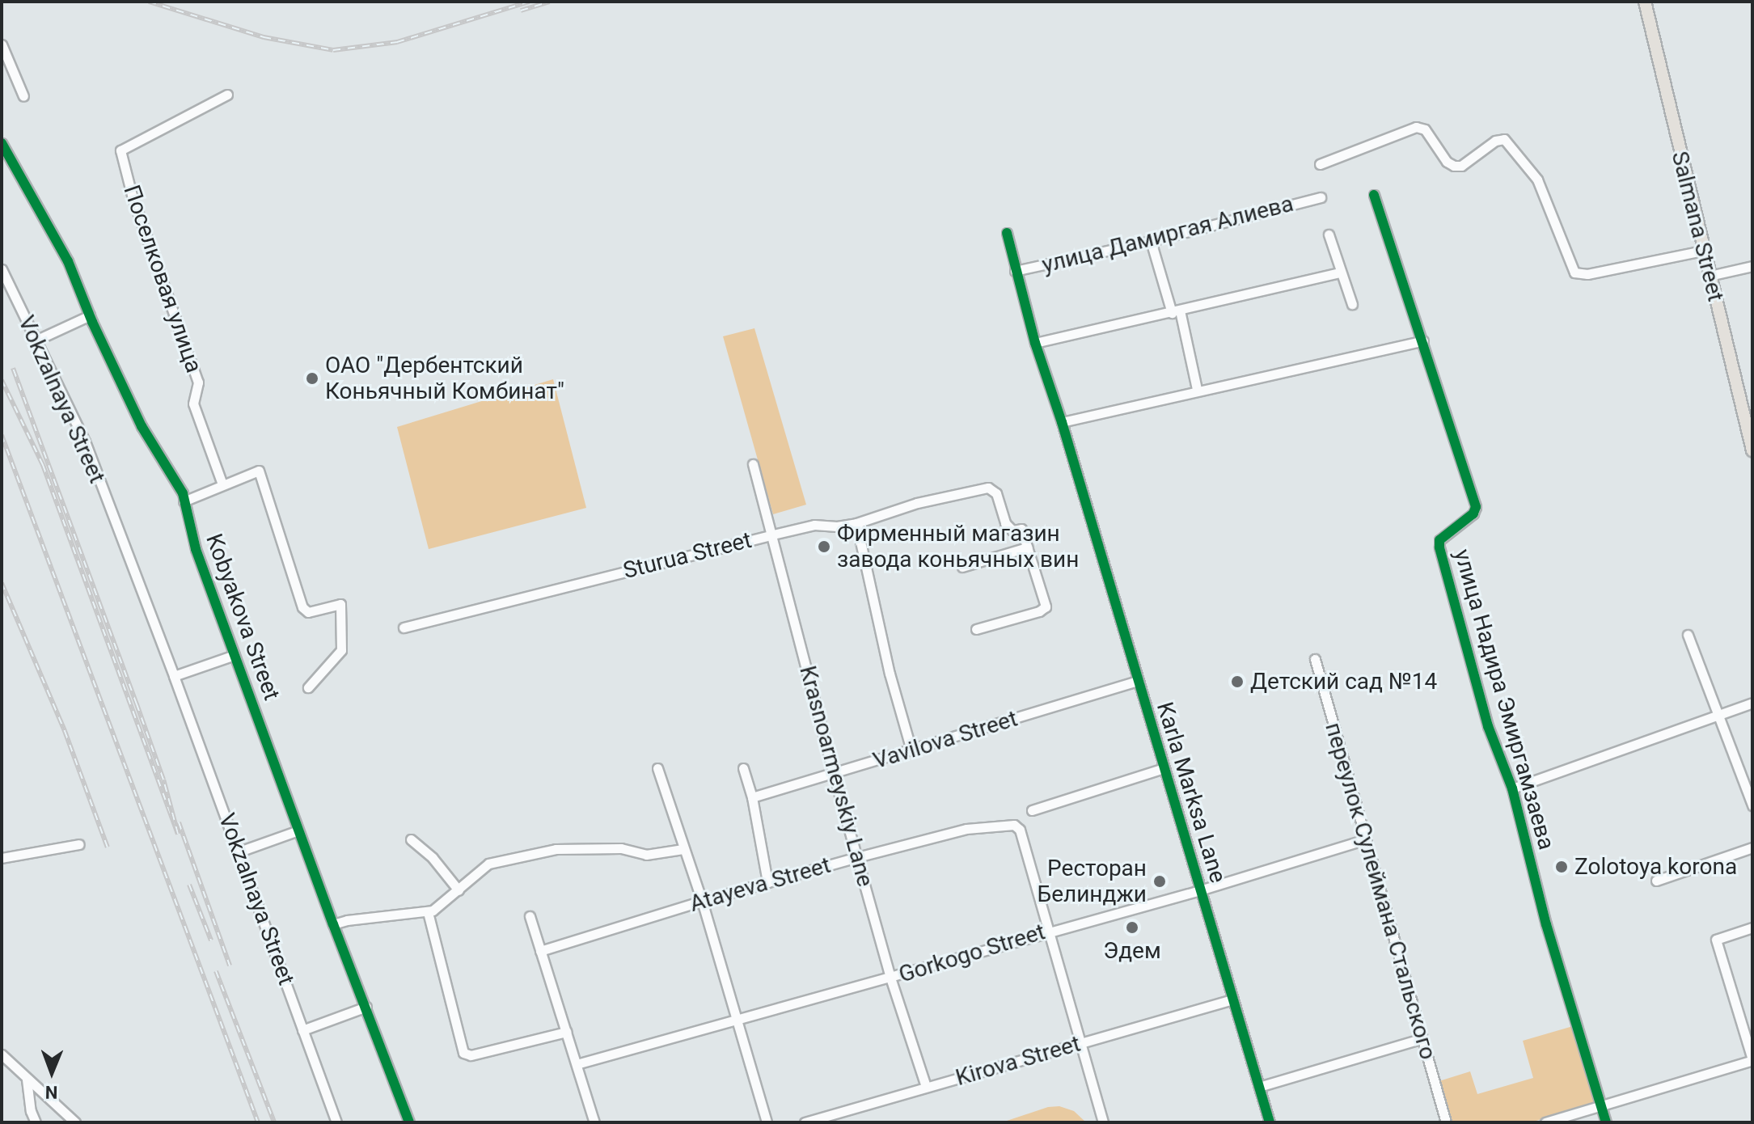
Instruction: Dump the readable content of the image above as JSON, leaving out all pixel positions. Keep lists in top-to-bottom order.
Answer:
{
  "streets": {
    "main road": ["Salmana Street"],
    "street": [
      "улица Дамиргая Алиева",
      "Поселковая улица",
      "Vokzalnaya Street",
      "Sturua Street",
      "Kobyakova Street",
      "улица Надира Эмиргамзаева",
      "Vavilova Street",
      "Krasnoarmeyskiy Lane",
      "Karla Marksa Lane",
      "Atayeva Street",
      "переулок Сулеймана Стальского",
      "Gorkogo Street",
      "Kirova Street"
    ]
  },
  "crossings": [
    ["улица Дамиргая Алиева", "Karla Marksa Lane"],
    ["Sturua Street", "Krasnoarmeyskiy Lane"],
    ["Vavilova Street", "Krasnoarmeyskiy Lane"],
    ["Vavilova Street", "Karla Marksa Lane"],
    ["Krasnoarmeyskiy Lane", "Atayeva Street"],
    ["Krasnoarmeyskiy Lane", "Gorkogo Street"],
    ["Krasnoarmeyskiy Lane", "Kirova Street"],
    ["Karla Marksa Lane", "Gorkogo Street"],
    ["Karla Marksa Lane", "Kirova Street"],
    ["Atayeva Street", "Gorkogo Street"],
    ["переулок Сулеймана Стальского", "Gorkogo Street"]
  ],
  "places": [
    "ОАО \"Дербентский Коньячный Комбинат\"",
    "Фирменный магазин завода коньячных вин",
    "Детский сад №14",
    "Zolotoya korona",
    "Ресторан Белинджи",
    "Эдем"
  ],
  "north": "bottom"
}
